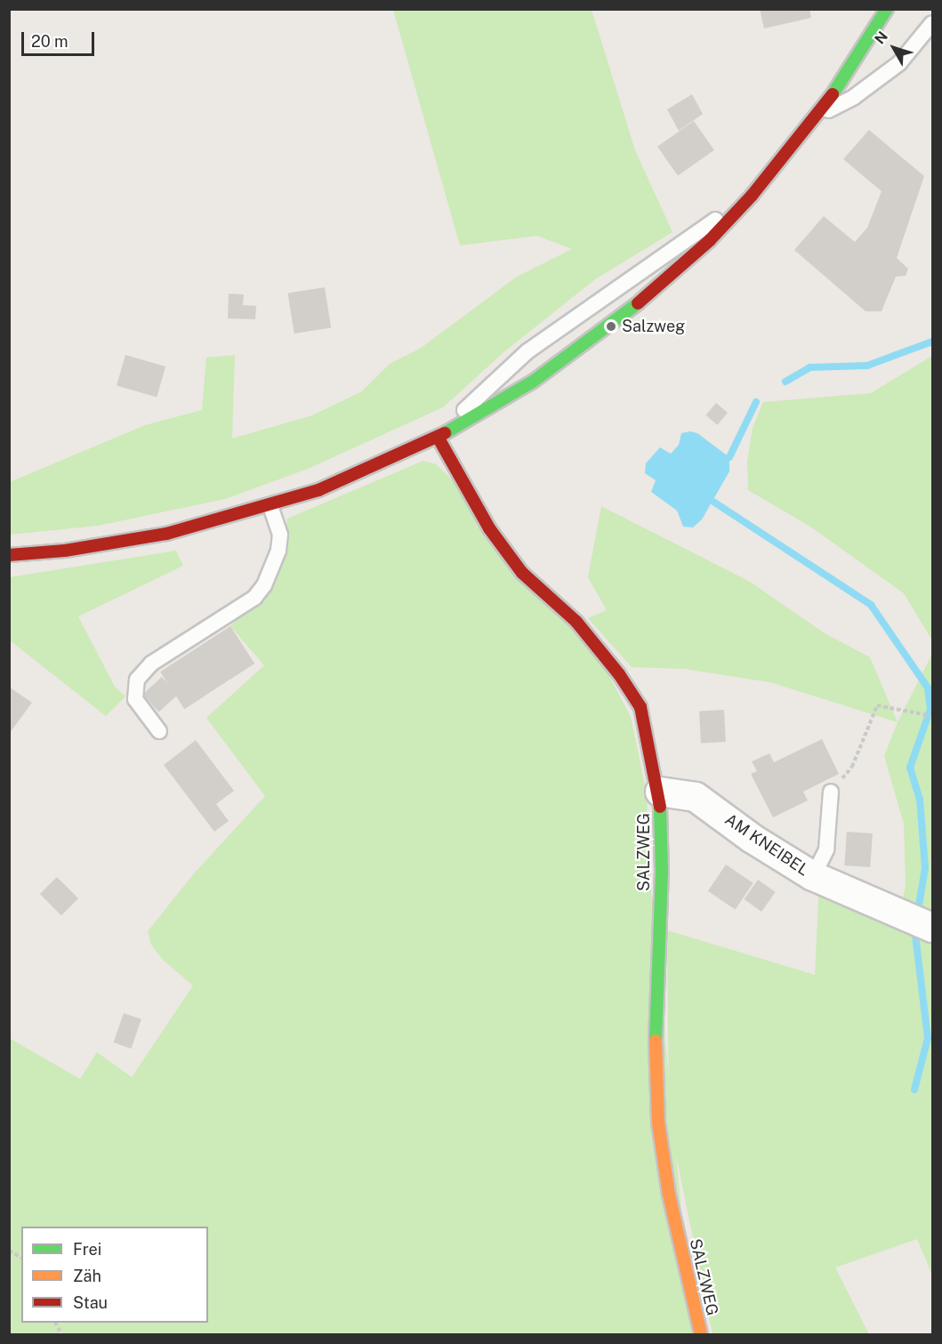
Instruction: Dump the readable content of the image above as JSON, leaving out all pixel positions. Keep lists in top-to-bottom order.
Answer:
{
  "streets": {
    "street": ["AM KNEIBEL", "SALZWEG"]
  },
  "crossings": [
    ["AM KNEIBEL", "SALZWEG"]
  ],
  "places": ["Salzweg"],
  "legend": ["Frei", "Zäh", "Stau"],
  "scale_bar": "20 m",
  "north": "top left"
}
